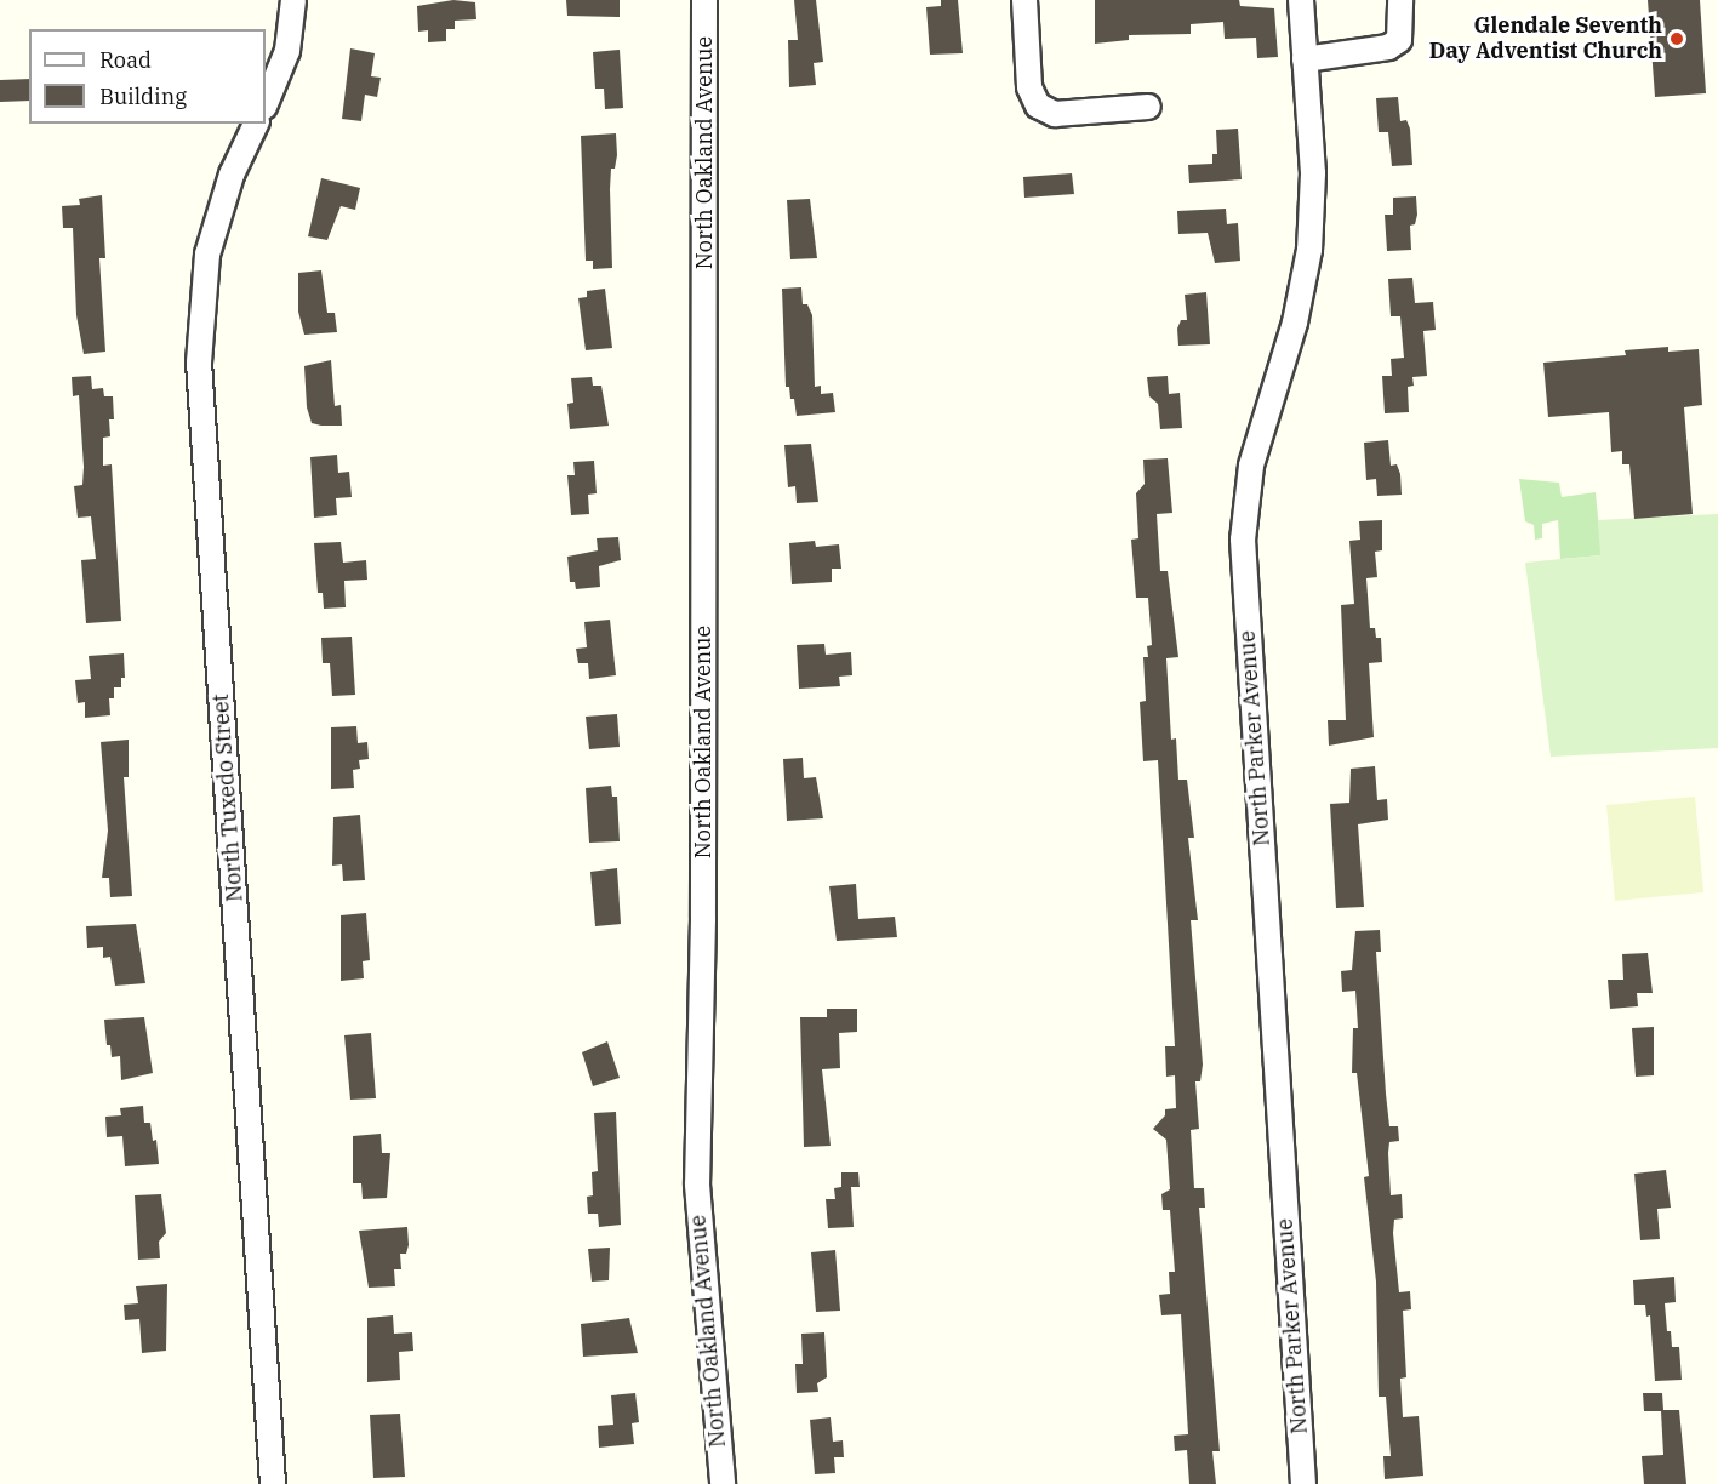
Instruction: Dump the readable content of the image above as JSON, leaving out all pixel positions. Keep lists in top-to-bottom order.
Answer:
{
  "streets": {
    "street": ["North Oakland Avenue", "North Parker Avenue", "North Tuxedo Street"]
  },
  "places": ["Glendale Seventh Day Adventist Church"],
  "legend": ["Road", "Building"]
}
